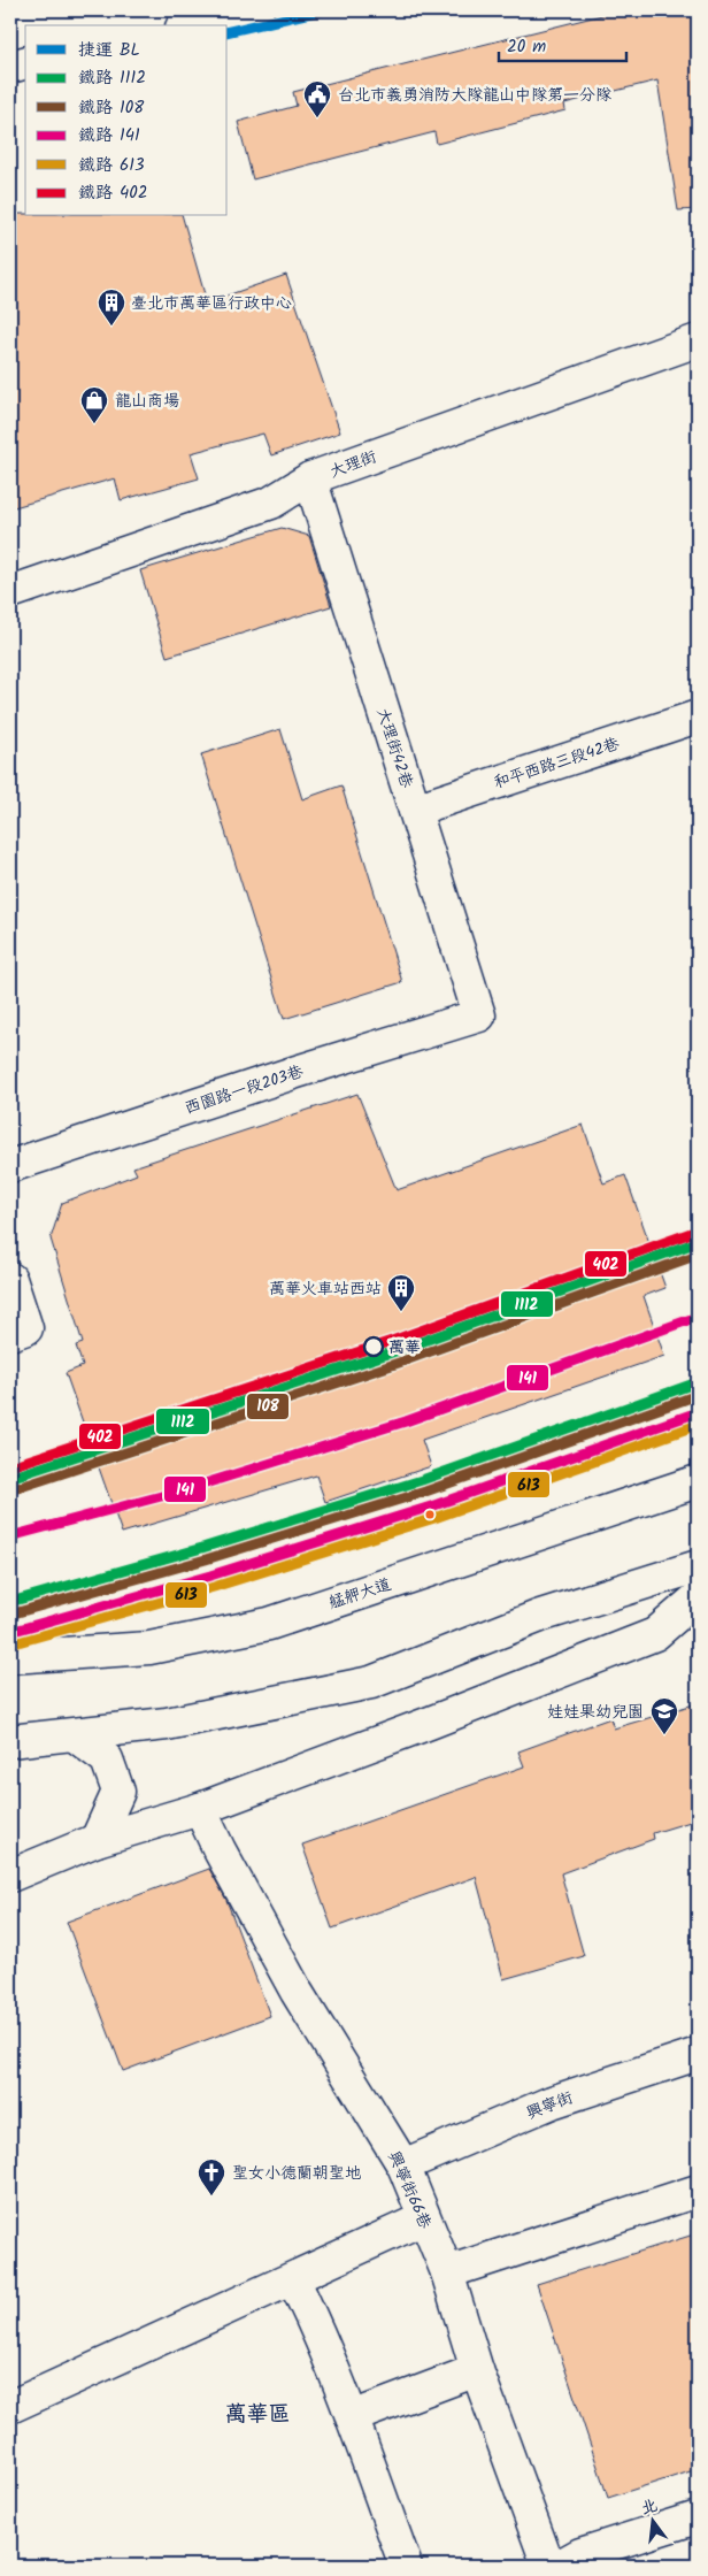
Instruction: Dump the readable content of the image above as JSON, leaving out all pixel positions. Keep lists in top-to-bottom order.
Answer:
{
  "streets": {
    "street": [
      "大理街",
      "大理街42巷",
      "和平西路三段42巷",
      "西園路一段203巷",
      "艋舺大道",
      "興寧街",
      "興寧街66巷"
    ]
  },
  "crossings": [
    ["大理街", "大理街42巷"],
    ["大理街42巷", "和平西路三段42巷"],
    ["大理街42巷", "西園路一段203巷"],
    ["興寧街", "興寧街66巷"]
  ],
  "districts": ["萬華區"],
  "places": {
    "public building": ["台北市義勇消防大隊龍山中隊第一分隊"],
    "building": ["臺北市萬華區行政中心", "萬華火車站西站"],
    "shop": ["龍山商場"],
    "other": ["萬華"],
    "school or university": ["娃娃果幼兒園"],
    "church": ["聖女小德蘭朝聖地"]
  },
  "lines": [
    "metro line BL",
    "rail line 402",
    "rail line 1112",
    "rail line 108",
    "rail line 141",
    "rail line 613"
  ],
  "legend": [
    "捷運 BL",
    "鐵路 1112",
    "鐵路 108",
    "鐵路 141",
    "鐵路 613",
    "鐵路 402"
  ],
  "scale_bar": "20 m",
  "north": "top"
}
